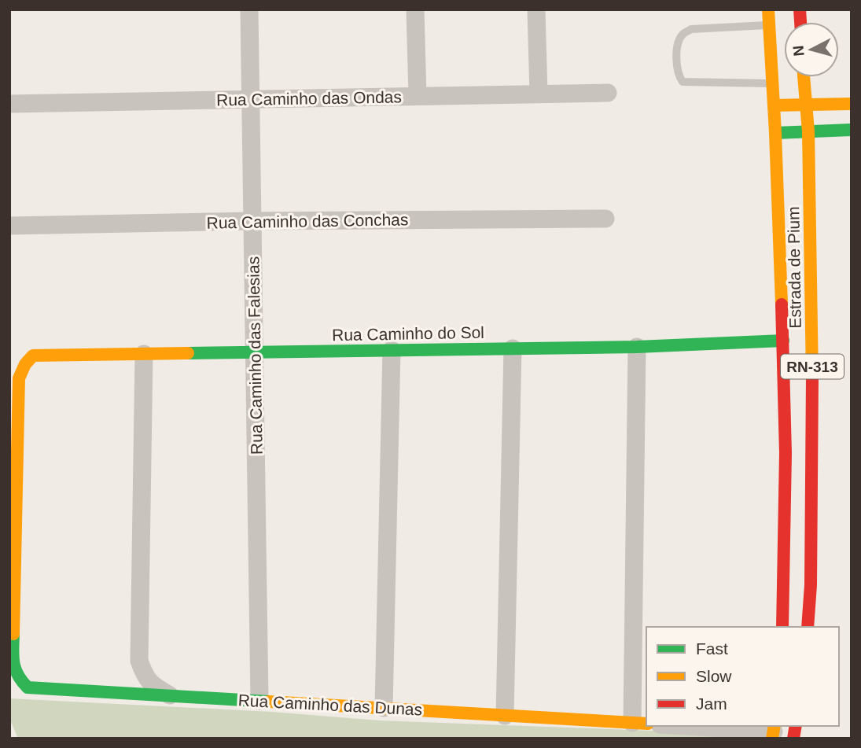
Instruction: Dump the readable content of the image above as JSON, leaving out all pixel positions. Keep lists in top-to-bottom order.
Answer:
{
  "streets": {
    "street": [
      "Rua Caminho das Ondas",
      "Rua Caminho das Conchas",
      "Estrada de Pium",
      "Rua Caminho do Sol",
      "Rua Caminho das Falesias",
      "RN-313",
      "Rua Caminho das Dunas"
    ]
  },
  "crossings": [
    ["Rua Caminho das Ondas", "Rua Caminho das Falesias"],
    ["Rua Caminho das Conchas", "Rua Caminho das Falesias"],
    ["Estrada de Pium", "Rua Caminho do Sol"],
    ["Estrada de Pium", "RN-313"],
    ["Rua Caminho do Sol", "Rua Caminho das Falesias"],
    ["Rua Caminho do Sol", "Rua Caminho das Dunas"],
    ["Rua Caminho das Falesias", "Rua Caminho das Dunas"]
  ],
  "legend": ["Fast", "Slow", "Jam"],
  "north": "left"
}
